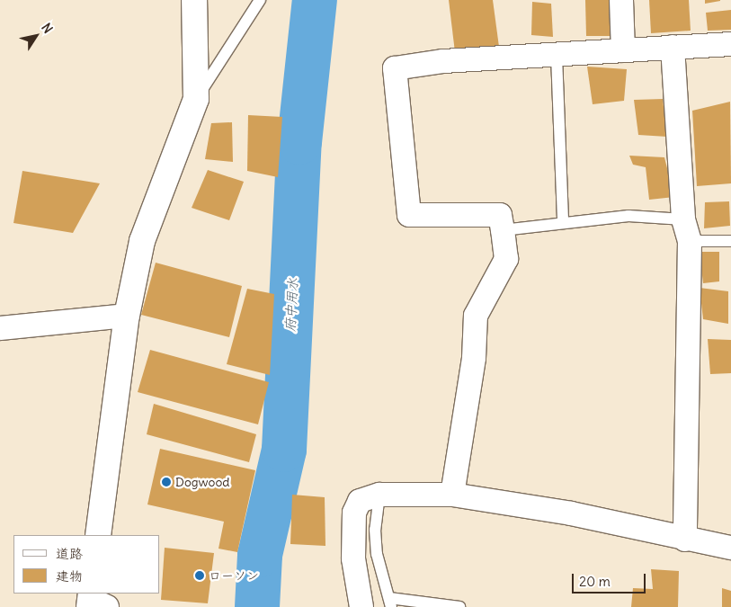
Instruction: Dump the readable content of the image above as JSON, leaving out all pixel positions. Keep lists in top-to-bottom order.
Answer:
{
  "water": ["府中用水"],
  "places": ["Dogwood", "ローソン"],
  "legend": ["道路", "建物"],
  "scale_bar": "20 m",
  "north": "top right"
}
